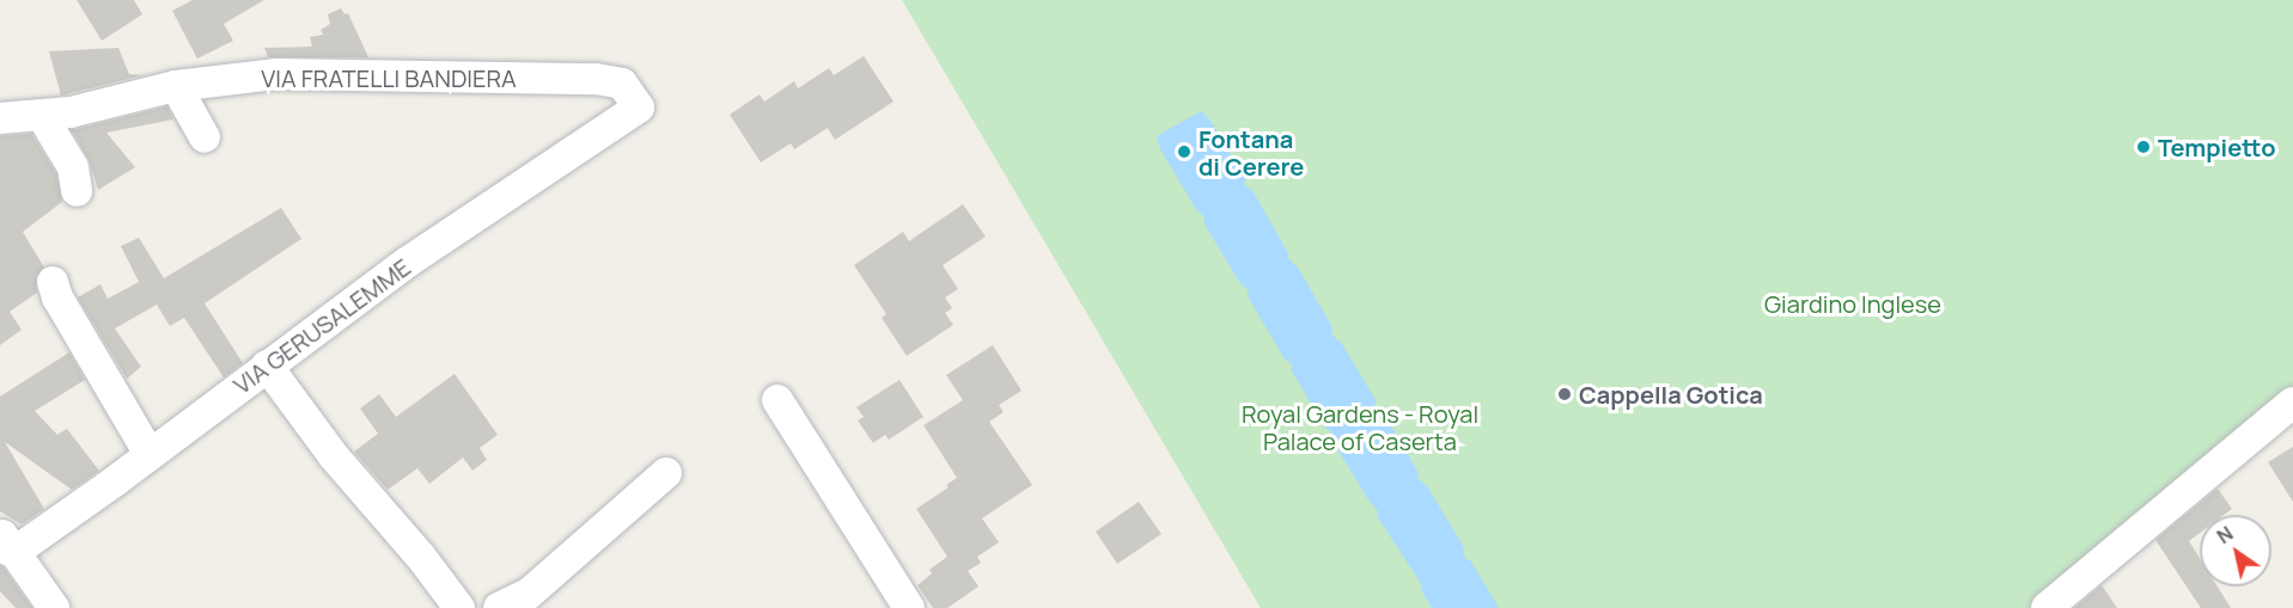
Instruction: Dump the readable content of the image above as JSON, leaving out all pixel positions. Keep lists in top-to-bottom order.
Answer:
{
  "streets": {
    "street": ["VIA FRATELLI BANDIERA", "VIA GERUSALEMME"]
  },
  "crossings": [
    ["VIA FRATELLI BANDIERA", "VIA GERUSALEMME"]
  ],
  "parks": ["Giardino Inglese", "Royal Gardens - Royal Palace of Caserta"],
  "places": ["Tempietto", "Fontana di Cerere", "Cappella Gotica"],
  "north": "top left"
}
